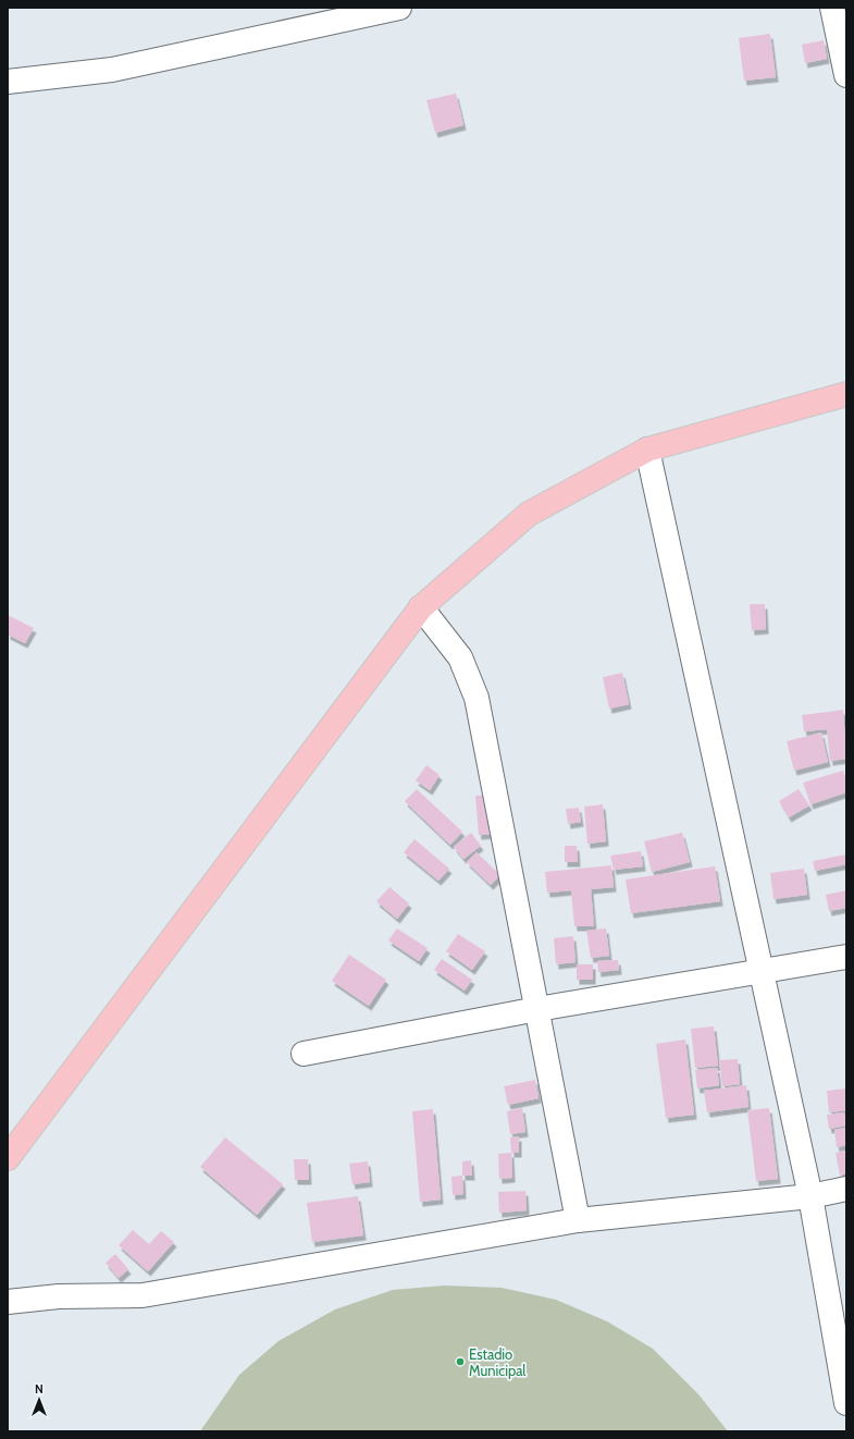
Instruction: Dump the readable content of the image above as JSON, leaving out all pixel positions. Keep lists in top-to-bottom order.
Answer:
{
  "places": ["Estadio Municipal"],
  "north": "top"
}
